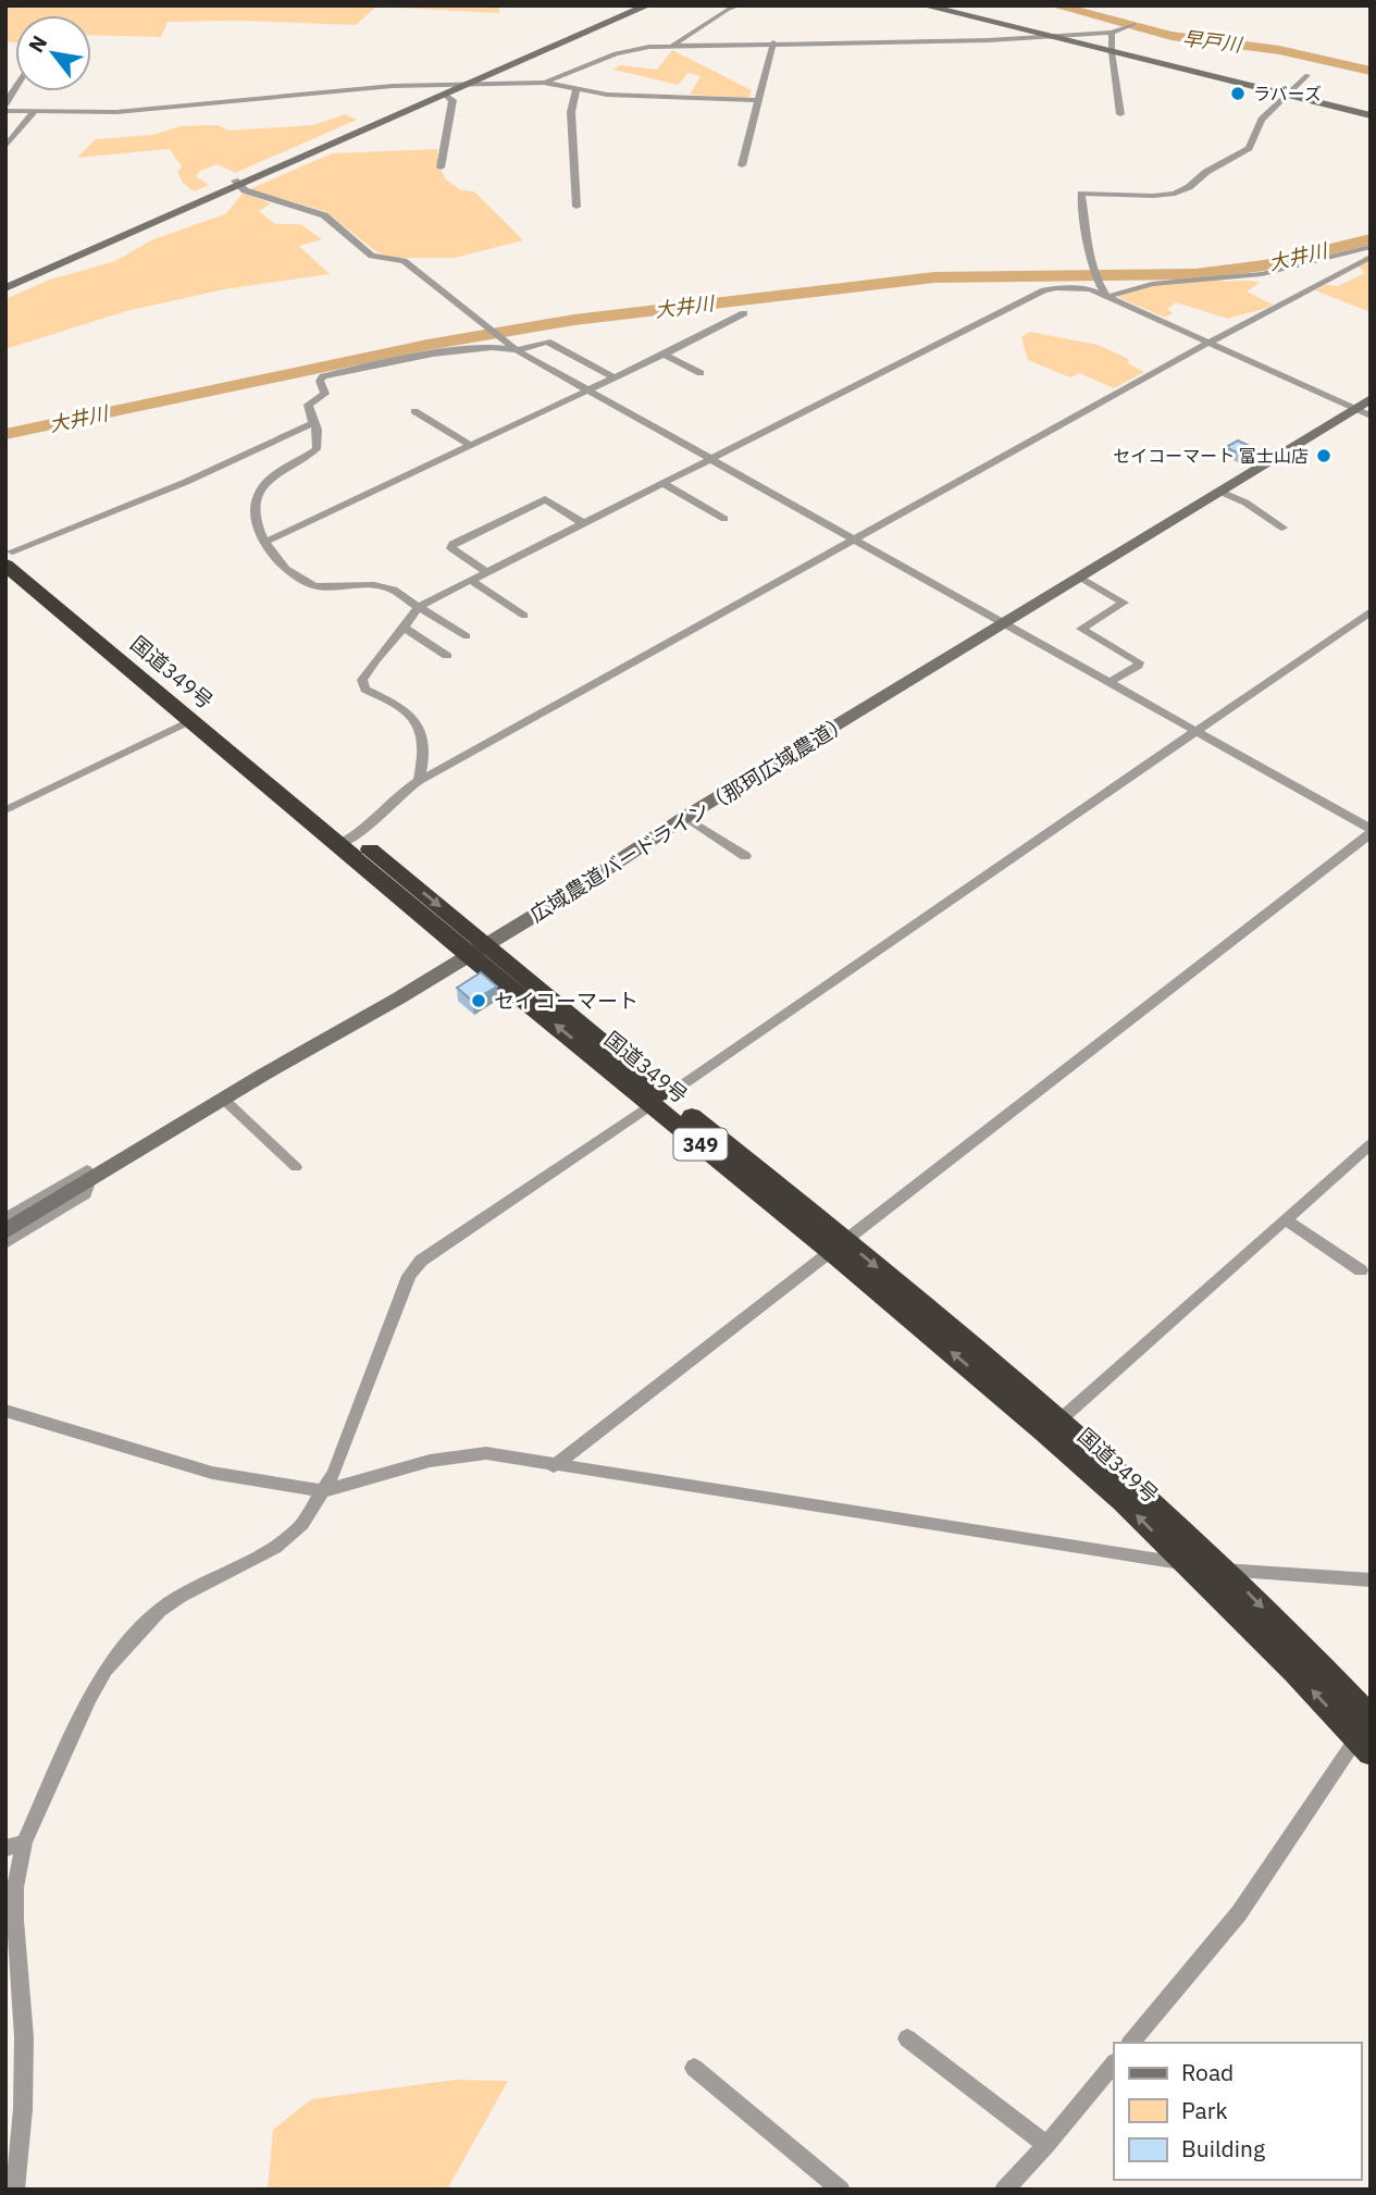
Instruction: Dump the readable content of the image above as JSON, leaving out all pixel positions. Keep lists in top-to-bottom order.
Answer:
{
  "streets": {
    "highway": ["国道349号", "349"],
    "street": ["広域農道バードライン（那珂広域農道）"]
  },
  "crossings": [
    ["国道349号", "広域農道バードライン（那珂広域農道）"]
  ],
  "water": ["早戸川", "大井川"],
  "places": ["ラバーズ", "セイコーマート 富士山店", "セイコーマート"],
  "legend": ["Road", "Park", "Building"],
  "north": "top left"
}
